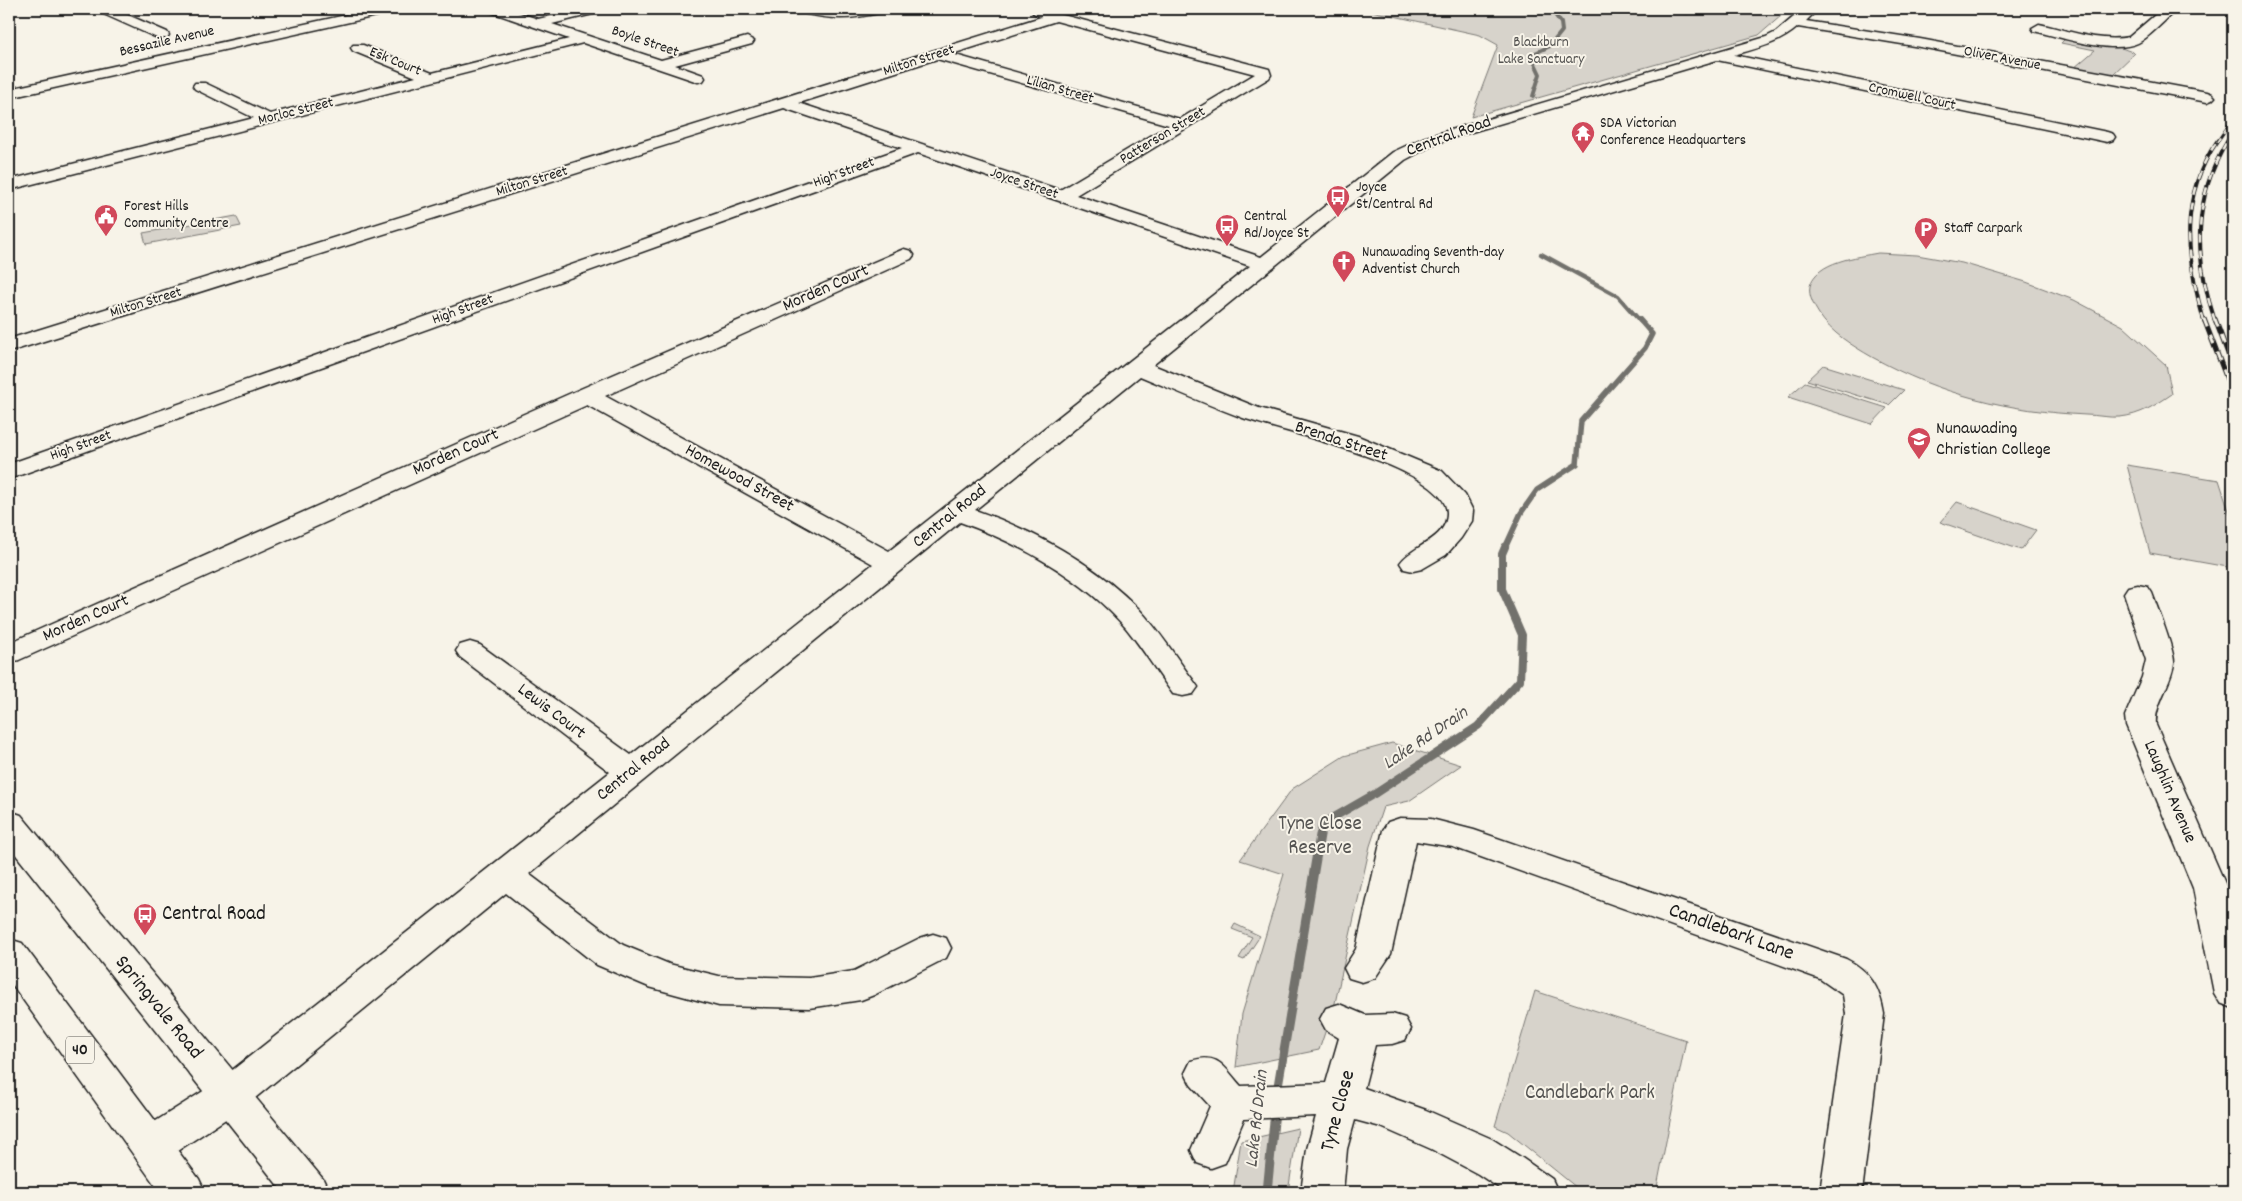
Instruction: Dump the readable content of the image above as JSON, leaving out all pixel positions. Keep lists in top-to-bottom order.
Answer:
{
  "streets": {
    "main road": [
      "Bessazile Avenue",
      "Boyle Street",
      "Oliver Avenue",
      "Milton Street",
      "Esk Court",
      "Lilian Street",
      "Cromwell Court",
      "Morloc Street",
      "Patterson Street",
      "Central Road",
      "High Street",
      "Joyce Street",
      "Morden Court",
      "Brenda Street",
      "Homewood Street",
      "Lewis Court",
      "Laughlin Avenue",
      "Candlebark Lane",
      "Springvale Road",
      "40",
      "Tyne Close"
    ]
  },
  "crossings": [
    ["Boyle Street", "Morloc Street"],
    ["Oliver Avenue", "Central Road"],
    ["Milton Street", "Lilian Street"],
    ["Milton Street", "Patterson Street"],
    ["Milton Street", "Joyce Street"],
    ["Esk Court", "Morloc Street"],
    ["Lilian Street", "Patterson Street"],
    ["Cromwell Court", "Central Road"],
    ["Patterson Street", "Joyce Street"],
    ["Central Road", "Joyce Street"],
    ["Central Road", "Brenda Street"],
    ["Central Road", "Homewood Street"],
    ["Central Road", "Lewis Court"],
    ["Central Road", "Springvale Road"],
    ["Central Road", "40"],
    ["High Street", "Joyce Street"],
    ["Morden Court", "Homewood Street"]
  ],
  "water": ["Lake Rd Drain"],
  "parks": ["Blackburn Lake Sanctuary", "Tyne Close Reserve", "Candlebark Park"],
  "places": {
    "temple": ["SDA Victorian Conference Headquarters"],
    "bus stop": ["Joyce St/Central Rd", "Central Rd/Joyce St", "Central Road"],
    "public building": ["Forest Hills Community Centre"],
    "parking": ["Staff Carpark"],
    "church": ["Nunawading Seventh-day Adventist Church"],
    "school or university": ["Nunawading Christian College"]
  }
}
